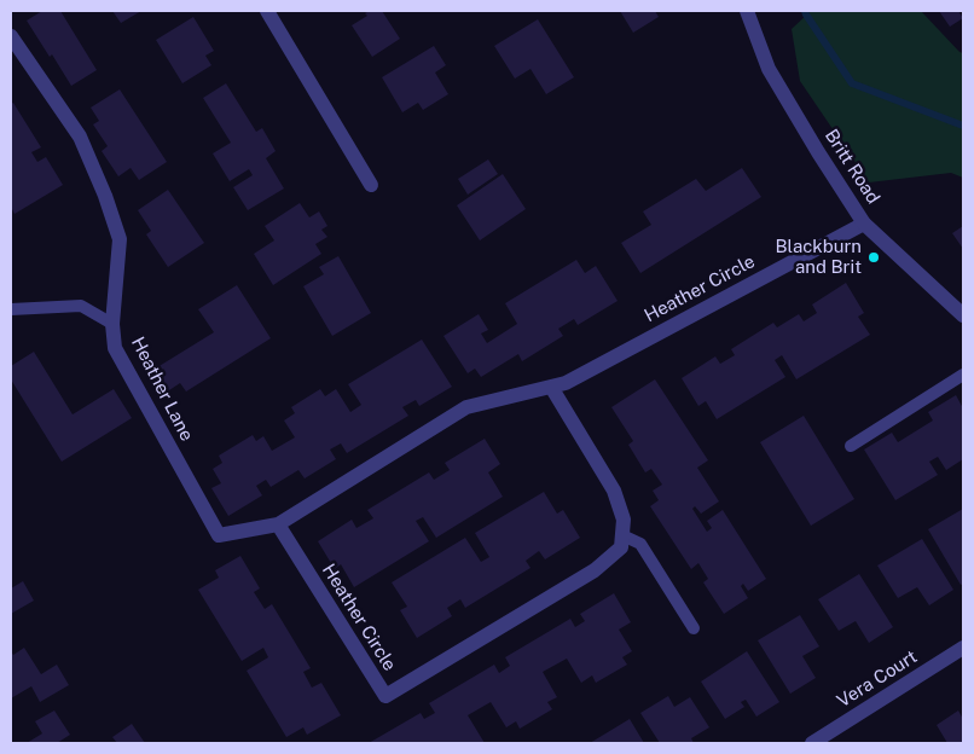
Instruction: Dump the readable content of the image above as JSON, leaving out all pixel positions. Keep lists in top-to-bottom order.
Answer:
{
  "streets": {
    "street": [
      "Britt Road",
      "Heather Circle",
      "Heather Lane",
      "Vera Court"
    ]
  },
  "crossings": [
    ["Britt Road", "Heather Circle"],
    ["Heather Circle", "Heather Lane"]
  ],
  "places": ["Blackburn and Brit"]
}
